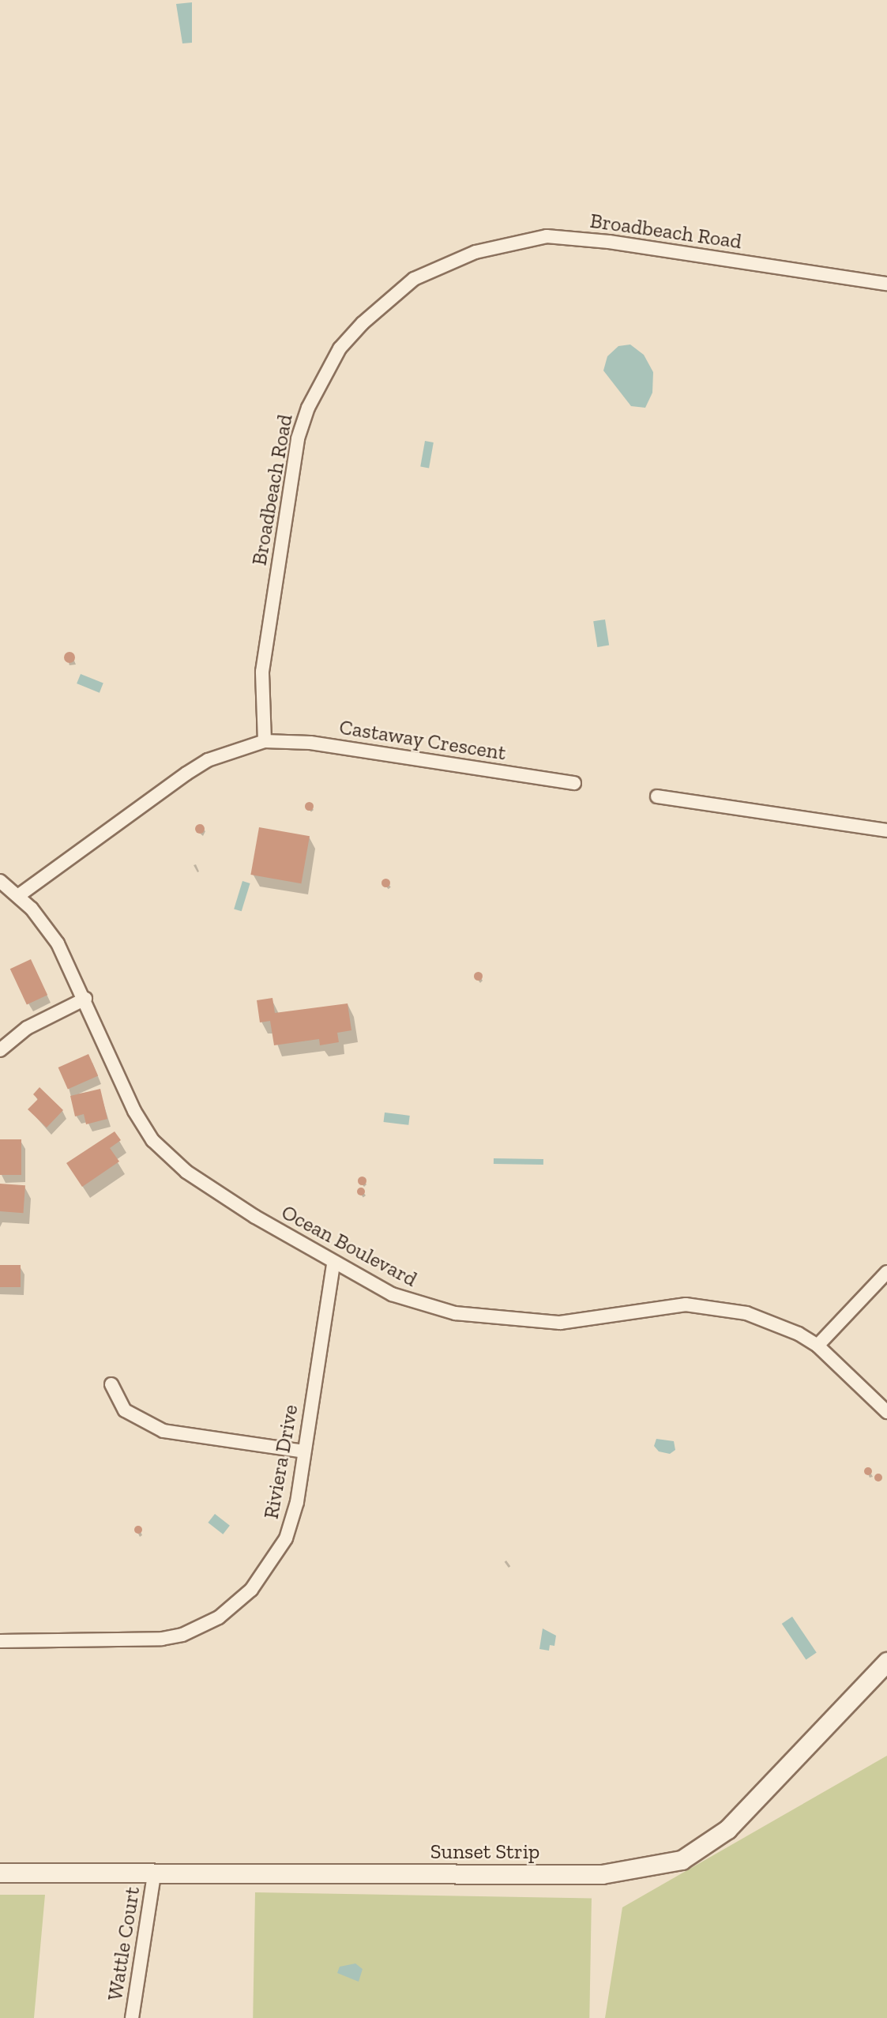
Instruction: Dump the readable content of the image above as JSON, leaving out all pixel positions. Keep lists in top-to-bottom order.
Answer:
{
  "streets": {
    "street": [
      "Broadbeach Road",
      "Castaway Crescent",
      "Ocean Boulevard",
      "Riviera Drive",
      "Sunset Strip",
      "Wattle Court"
    ]
  },
  "crossings": [
    ["Broadbeach Road", "Castaway Crescent"],
    ["Ocean Boulevard", "Riviera Drive"],
    ["Sunset Strip", "Wattle Court"]
  ]
}
